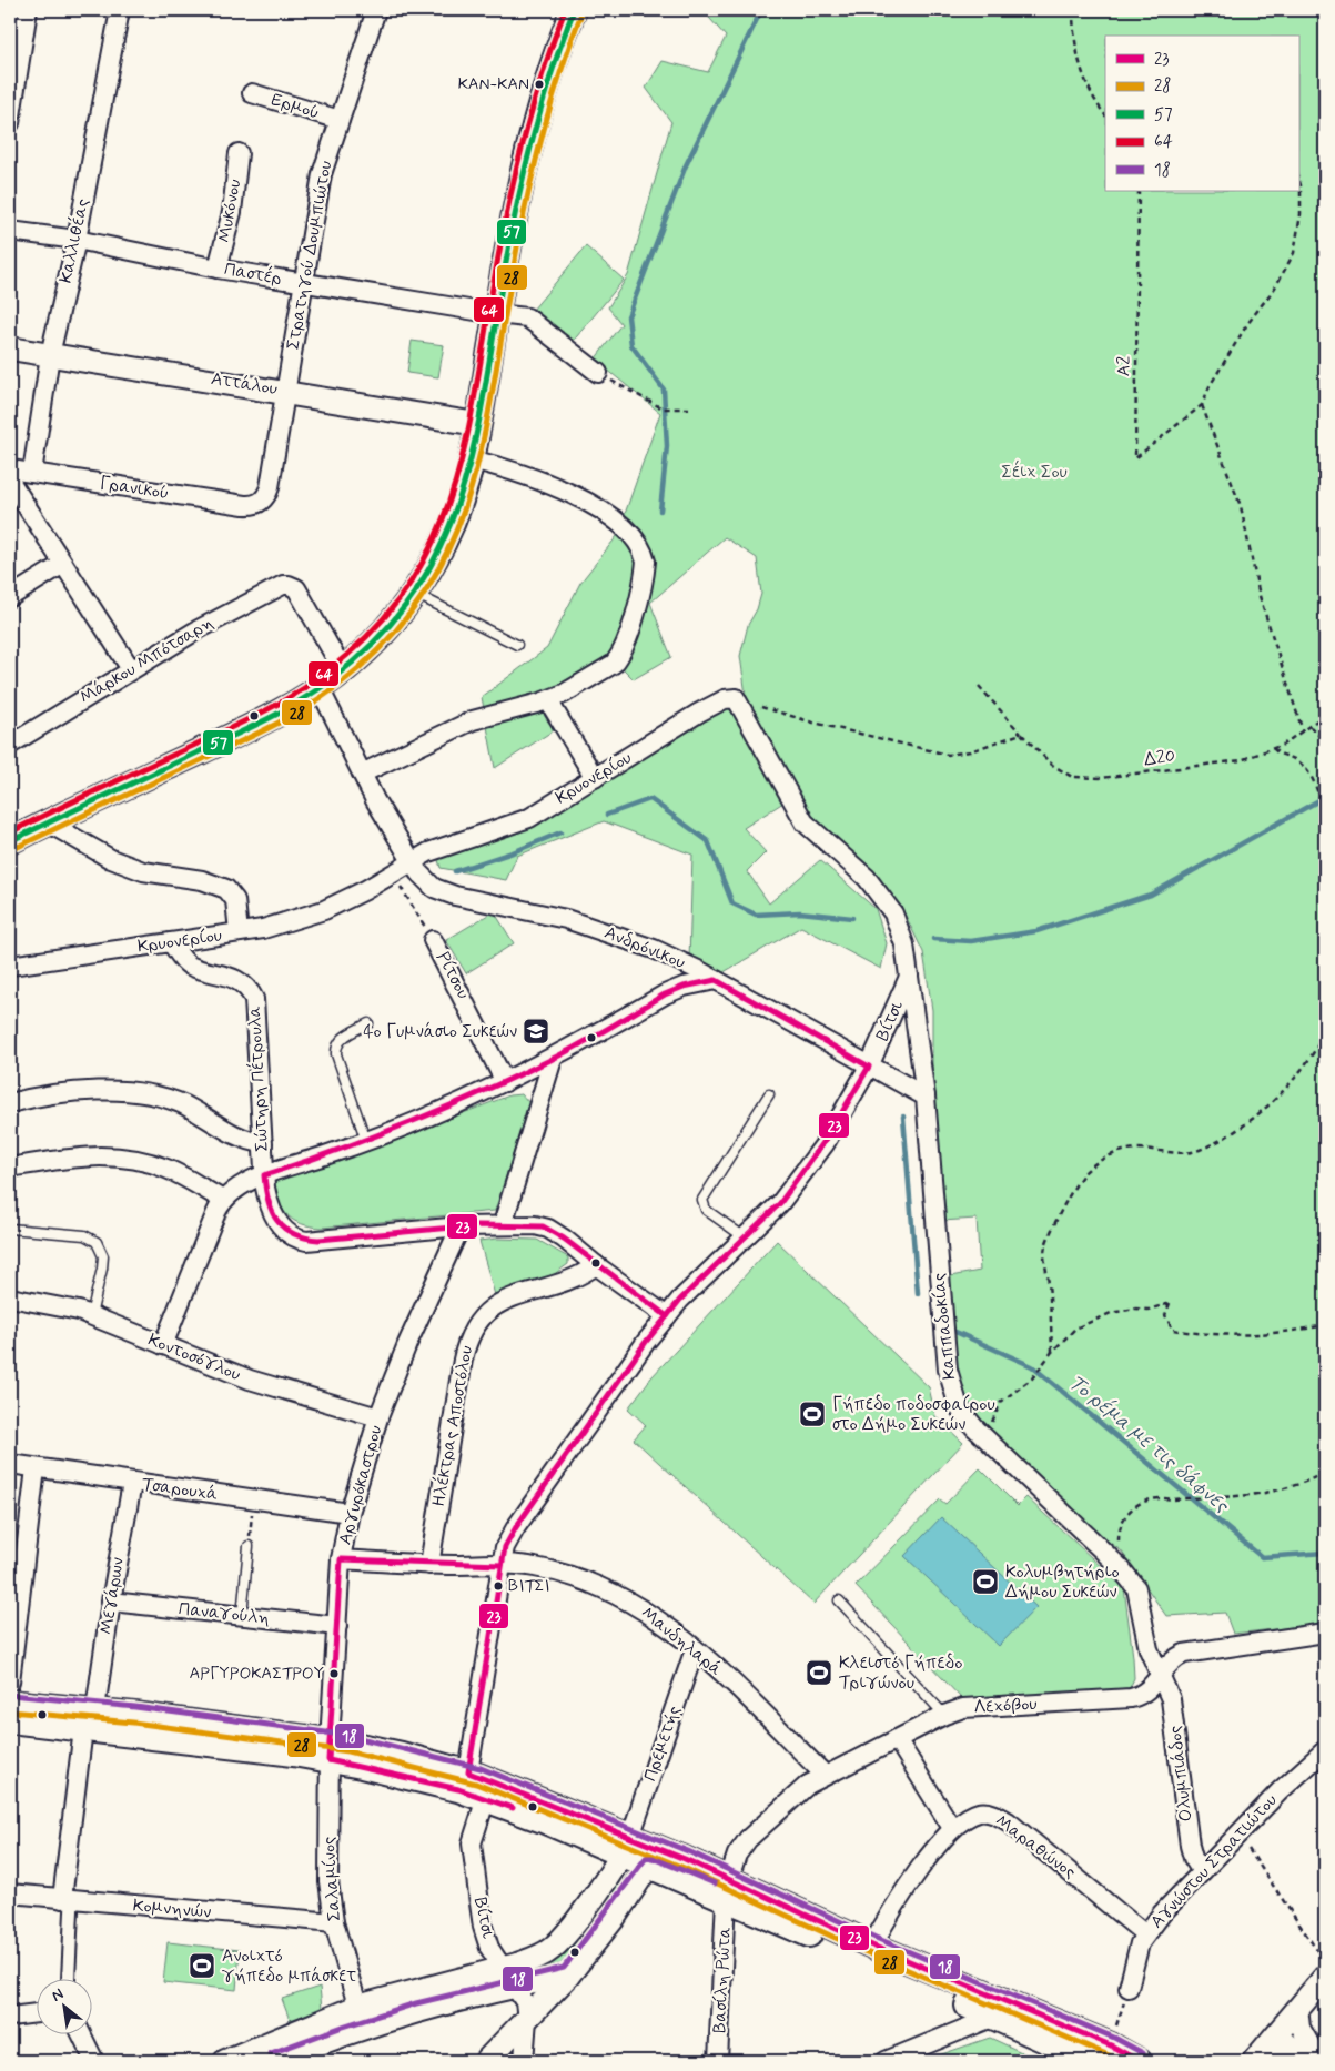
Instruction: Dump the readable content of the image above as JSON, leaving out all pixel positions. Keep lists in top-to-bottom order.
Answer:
{
  "streets": {
    "street": [
      "Ερμού",
      "Μυκόνου",
      "Καλλιθέας",
      "Στρατηγού Δουμπιώτου",
      "Παστέρ",
      "Αττάλου",
      "Γρανικού",
      "Μάρκου Μπότσαρη",
      "Κρυονερίου",
      "Ανδρόνικου",
      "Ρίτσου",
      "Βίτσι",
      "Σώτηρη Πέτρουλα",
      "Καππαδοκίας",
      "Κοντοσόγλου",
      "Ηλέκτρας Αποστόλου",
      "Αργυρόκαστρου",
      "Τσαρουχά",
      "Μεγάρων",
      "Παναγούλη",
      "Μανδηλαρά",
      "Λεχόβου",
      "Πρεμετής",
      "Ολυμπιάδος",
      "Μαραθώνος",
      "Αγνώστου Στρατιώτου",
      "Σαλαμίνος",
      "Κομνηνών",
      "Βασίλη Ρώτα"
    ],
    "path": ["A2", "Δ20"]
  },
  "crossings": [
    ["Ερμού", "Στρατηγού Δουμπιώτου"],
    ["Μυκόνου", "Παστέρ"],
    ["Καλλιθέας", "Παστέρ"],
    ["Καλλιθέας", "Αττάλου"],
    ["Καλλιθέας", "Γρανικού"],
    ["Στρατηγού Δουμπιώτου", "Παστέρ"],
    ["Στρατηγού Δουμπιώτου", "Αττάλου"],
    ["Στρατηγού Δουμπιώτου", "Γρανικού"],
    ["Κρυονερίου", "Ανδρόνικου"],
    ["Κρυονερίου", "Ρίτσου"],
    ["Κρυονερίου", "Σώτηρη Πέτρουλα"],
    ["Ανδρόνικου", "Βίτσι"],
    ["Βίτσι", "Σώτηρη Πέτρουλα"],
    ["Βίτσι", "Μανδηλαρά"],
    ["Σώτηρη Πέτρουλα", "Ηλέκτρας Αποστόλου"],
    ["Σώτηρη Πέτρουλα", "Αργυρόκαστρου"],
    ["Καππαδοκίας", "Λεχόβου"],
    ["Καππαδοκίας", "Ολυμπιάδος"],
    ["Κοντοσόγλου", "Αργυρόκαστρου"],
    ["Ηλέκτρας Αποστόλου", "Μανδηλαρά"],
    ["Αργυρόκαστρου", "Τσαρουχά"],
    ["Αργυρόκαστρου", "Παναγούλη"],
    ["Αργυρόκαστρου", "Μανδηλαρά"],
    ["Αργυρόκαστρου", "Σαλαμίνος"],
    ["Τσαρουχά", "Μεγάρων"],
    ["Μεγάρων", "Παναγούλη"],
    ["Μεγάρων", "Κομνηνών"],
    ["Μανδηλαρά", "Λεχόβου"],
    ["Μανδηλαρά", "Πρεμετής"],
    ["Λεχόβου", "Ολυμπιάδος"],
    ["Λεχόβου", "Βασίλη Ρώτα"],
    ["Ολυμπιάδος", "Αγνώστου Στρατιώτου"],
    ["Μαραθώνος", "Αγνώστου Στρατιώτου"],
    ["Σαλαμίνος", "Κομνηνών"]
  ],
  "water": ["Το ρέμα με τις δάφνες"],
  "parks": ["Σέιχ Σου"],
  "places": {
    "other": ["ΚΑΝ-ΚΑΝ", "ΒΙΤΣΙ", "ΑΡΓΥΡΟΚΑΣΤΡΟΥ"],
    "school or university": ["4ο Γυμνάσιο Συκεών"],
    "sports": [
      "Γήπεδο ποδοσφαίρου στο Δήμο Συκεών",
      "Κολυμβητήριο Δήμου Συκεών",
      "Κλειστό Γήπεδο Τριγώνου",
      "Ανοιχτό γήπεδο μπάσκετ"
    ]
  },
  "lines": [
    "transit line 57",
    "transit line 64",
    "transit line 28",
    "transit line 23",
    "transit line 18"
  ],
  "legend": [
    "23",
    "28",
    "57",
    "64",
    "18"
  ],
  "north": "top left"
}
